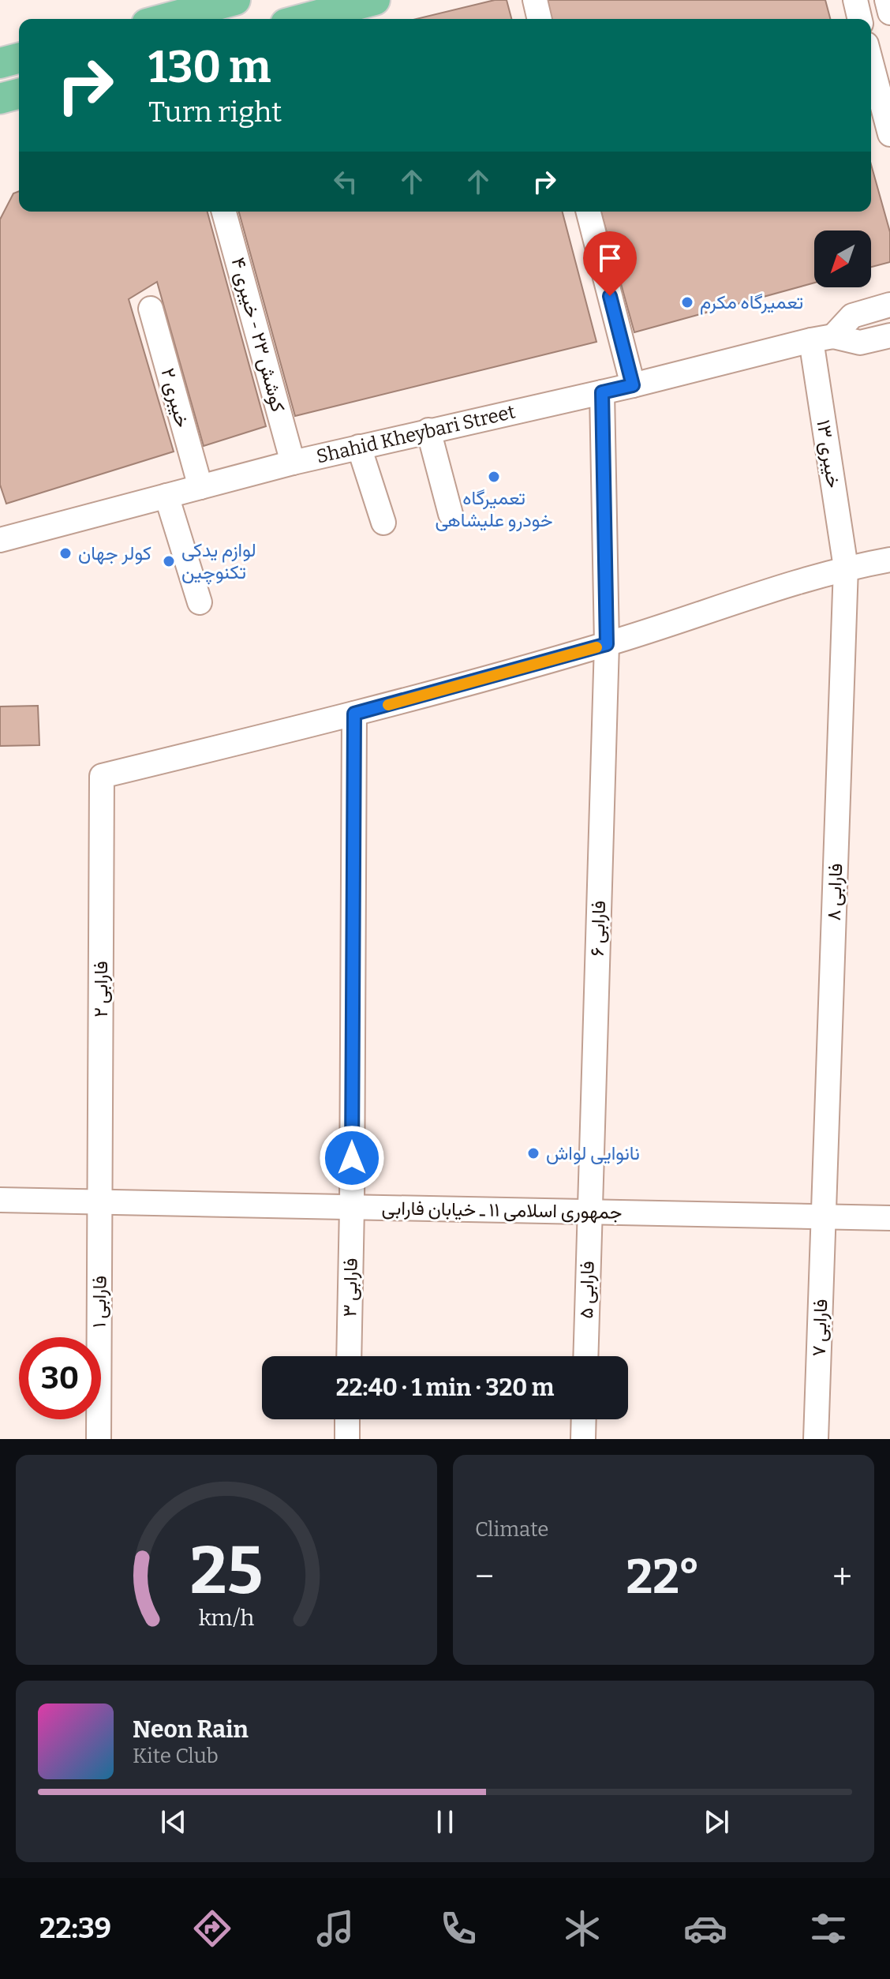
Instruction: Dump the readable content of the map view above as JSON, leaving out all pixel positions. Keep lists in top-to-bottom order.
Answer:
{
  "streets": {
    "street": [
      "کوشش ۲۳ - خیبری ۴",
      "خیبری ۲",
      "Shahid Kheybari Street",
      "خیبری ۱۳",
      "فارابی ۸",
      "فارابی ۶",
      "فارابی ۲",
      "جمهوری اسلامی ۱۱ ـ خیابان فارابی",
      "فارابی ۳",
      "فارابی ۵",
      "فارابی ۱",
      "فارابی ۷"
    ]
  },
  "crossings": [
    ["کوشش ۲۳ - خیبری ۴", "Shahid Kheybari Street"],
    ["خیبری ۲", "Shahid Kheybari Street"],
    ["Shahid Kheybari Street", "خیبری ۱۳"],
    ["Shahid Kheybari Street", "فارابی ۶"],
    ["خیبری ۱۳", "فارابی ۸"],
    ["فارابی ۸", "جمهوری اسلامی ۱۱ ـ خیابان فارابی"],
    ["فارابی ۸", "فارابی ۷"],
    ["فارابی ۶", "جمهوری اسلامی ۱۱ ـ خیابان فارابی"],
    ["فارابی ۶", "فارابی ۵"],
    ["فارابی ۲", "جمهوری اسلامی ۱۱ ـ خیابان فارابی"],
    ["فارابی ۲", "فارابی ۳"],
    ["فارابی ۲", "فارابی ۱"],
    ["جمهوری اسلامی ۱۱ ـ خیابان فارابی", "فارابی ۳"],
    ["جمهوری اسلامی ۱۱ ـ خیابان فارابی", "فارابی ۵"],
    ["جمهوری اسلامی ۱۱ ـ خیابان فارابی", "فارابی ۱"],
    ["جمهوری اسلامی ۱۱ ـ خیابان فارابی", "فارابی ۷"]
  ],
  "places": [
    "تعمیرگاه مکرم",
    "تعمیرگاه خودرو علیشاهی",
    "کولر جهان",
    "لوازم یدکی تکنوچین",
    "نانوایی لواش"
  ],
  "north": "bottom left",
  "page": {
    "turn": ["130 m", "Turn right"],
    "limit": "30",
    "trip": "22:40 · 1 min · 320 m",
    "tile": "Climate",
    "heat": ["−", "22°", "+"],
    "song": ["Neon Rain", "Kite Club"],
    "tabs": "22:39",
    "gauge": ["25", "km/h"]
  }
}
